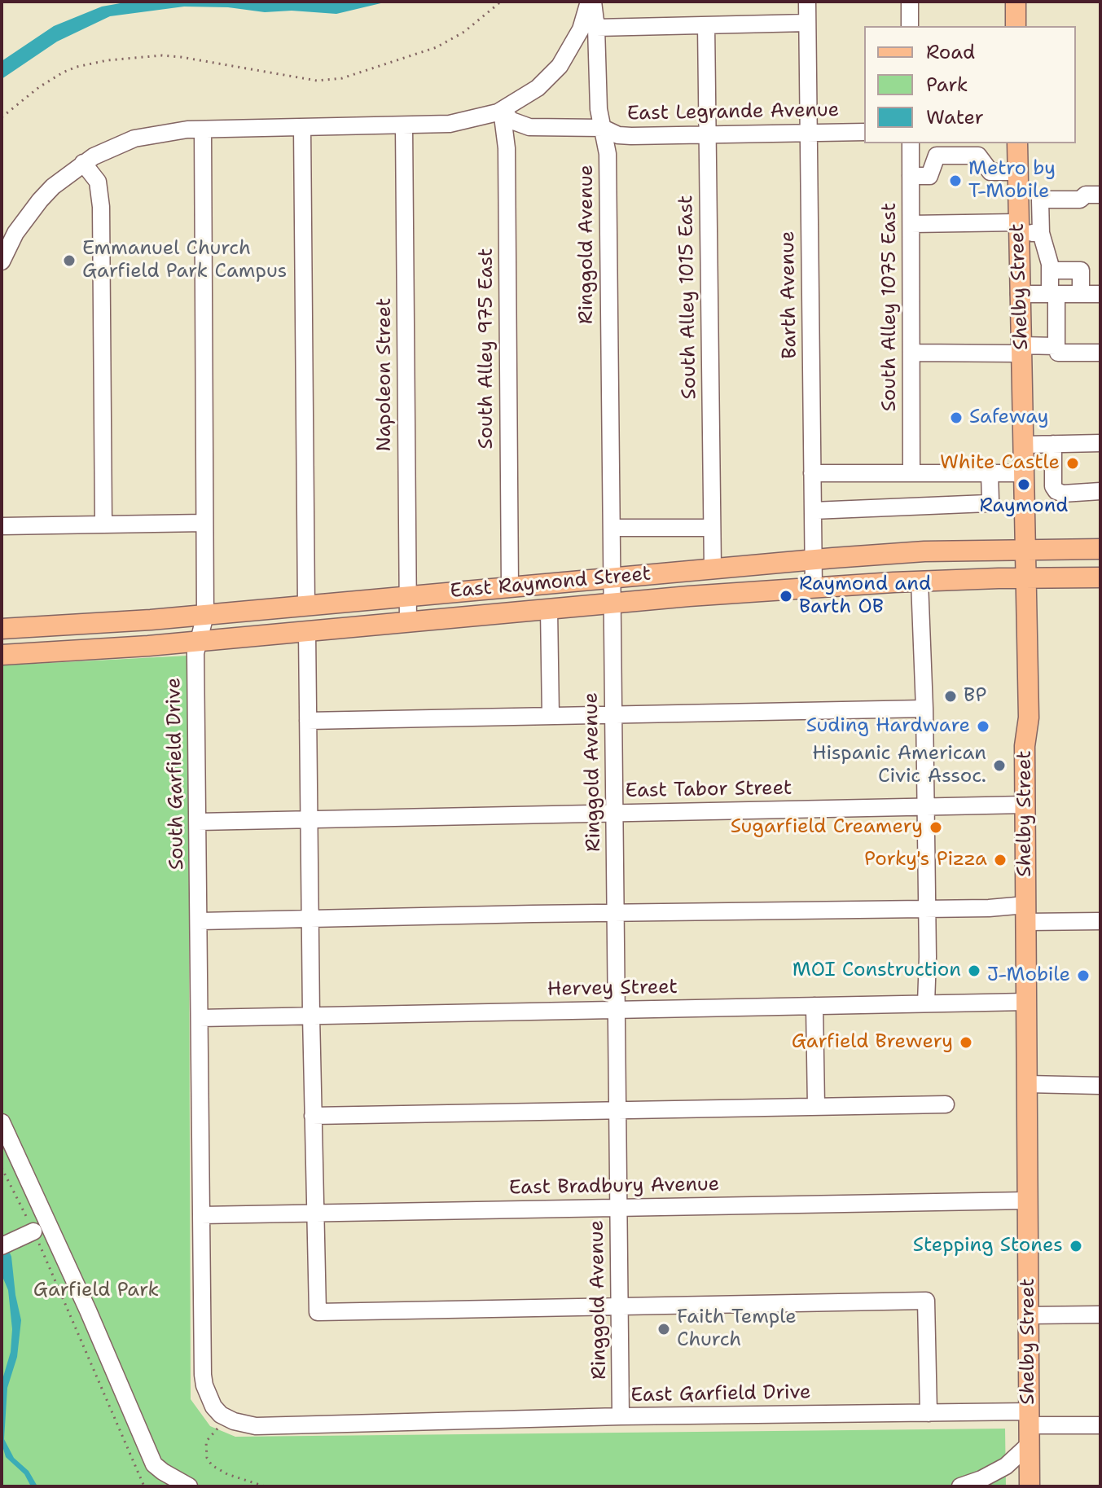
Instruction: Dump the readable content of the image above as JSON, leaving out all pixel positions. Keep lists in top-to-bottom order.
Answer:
{
  "streets": {
    "main road": ["Shelby Street", "East Raymond Street"],
    "street": [
      "East Legrande Avenue",
      "Ringgold Avenue",
      "Barth Avenue",
      "South Alley 1015 East",
      "South Alley 1075 East",
      "South Alley 975 East",
      "Napoleon Street",
      "South Garfield Drive",
      "East Tabor Street",
      "Hervey Street",
      "East Bradbury Avenue",
      "East Garfield Drive"
    ]
  },
  "crossings": [
    ["East Legrande Avenue", "Ringgold Avenue"],
    ["East Legrande Avenue", "Barth Avenue"],
    ["East Legrande Avenue", "South Alley 1015 East"],
    ["East Legrande Avenue", "South Alley 975 East"],
    ["Ringgold Avenue", "East Raymond Street"],
    ["Ringgold Avenue", "East Tabor Street"],
    ["Ringgold Avenue", "Hervey Street"],
    ["Ringgold Avenue", "East Bradbury Avenue"],
    ["Ringgold Avenue", "East Garfield Drive"],
    ["Shelby Street", "East Raymond Street"],
    ["Shelby Street", "East Tabor Street"],
    ["Shelby Street", "Hervey Street"],
    ["Shelby Street", "East Bradbury Avenue"],
    ["Shelby Street", "East Garfield Drive"],
    ["Barth Avenue", "East Raymond Street"],
    ["South Alley 1015 East", "East Raymond Street"],
    ["South Alley 975 East", "East Raymond Street"],
    ["Napoleon Street", "East Raymond Street"],
    ["East Raymond Street", "South Garfield Drive"],
    ["South Garfield Drive", "East Tabor Street"],
    ["South Garfield Drive", "Hervey Street"],
    ["South Garfield Drive", "East Bradbury Avenue"],
    ["South Garfield Drive", "East Garfield Drive"]
  ],
  "parks": ["Garfield Park"],
  "places": [
    "Metro by T-Mobile",
    "Emmanuel Church Garfield Park Campus",
    "Safeway",
    "White Castle",
    "Raymond",
    "Raymond and Barth OB",
    "BP",
    "Suding Hardware",
    "Hispanic American Civic Assoc.",
    "Sugarfield Creamery",
    "Porky's Pizza",
    "MOI Construction",
    "J-Mobile",
    "Garfield Brewery",
    "Stepping Stones",
    "Faith Temple Church"
  ],
  "legend": ["Road", "Park", "Water"]
}
